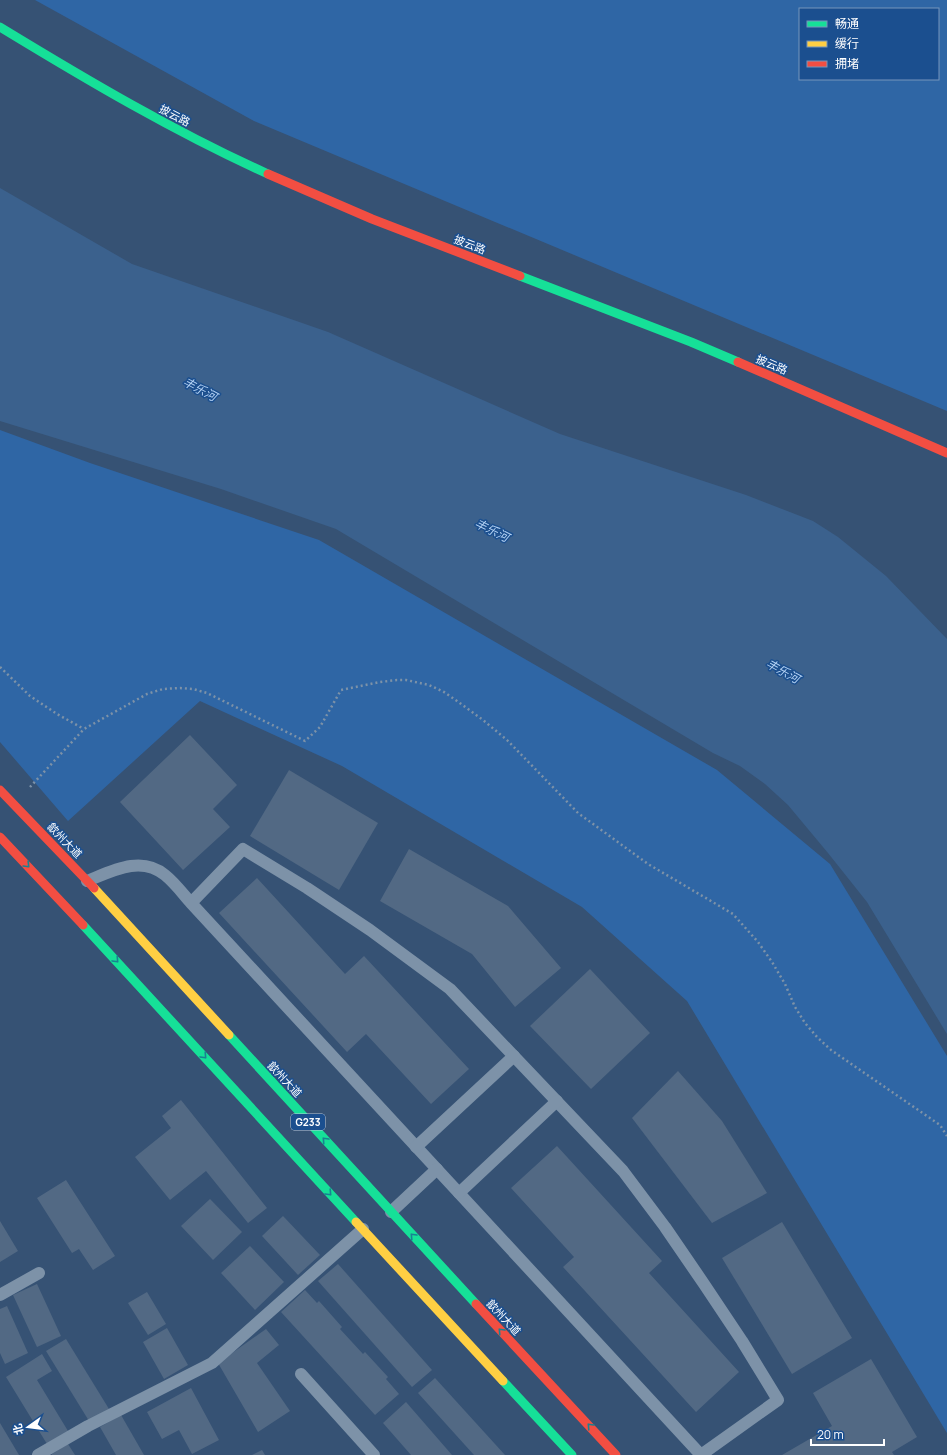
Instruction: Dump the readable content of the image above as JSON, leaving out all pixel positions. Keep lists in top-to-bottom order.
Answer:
{
  "streets": {
    "main road": ["披云路", "歙州大道", "G233"]
  },
  "water": ["丰乐河"],
  "legend": ["畅通", "缓行", "拥堵"],
  "scale_bar": "20 m",
  "north": "left"
}
